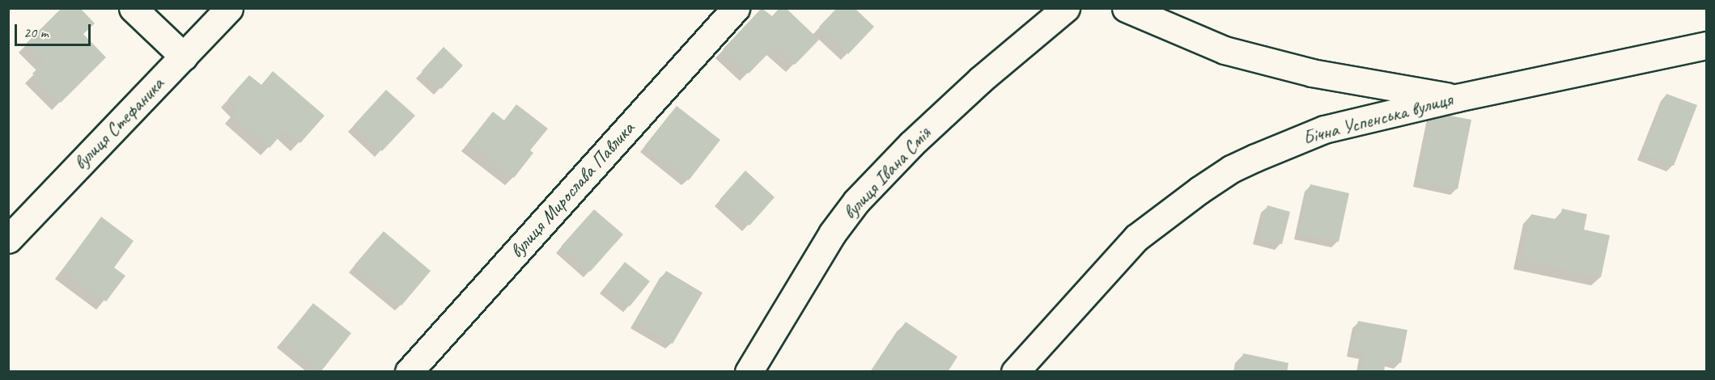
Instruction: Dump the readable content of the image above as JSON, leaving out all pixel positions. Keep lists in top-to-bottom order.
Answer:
{
  "streets": {
    "street": [
      "Бічна Успенська вулиця",
      "вулиця Стефаника",
      "вулиця Івана Смія",
      "вулиця Мирослава Павлика"
    ]
  },
  "scale_bar": "20 m"
}
